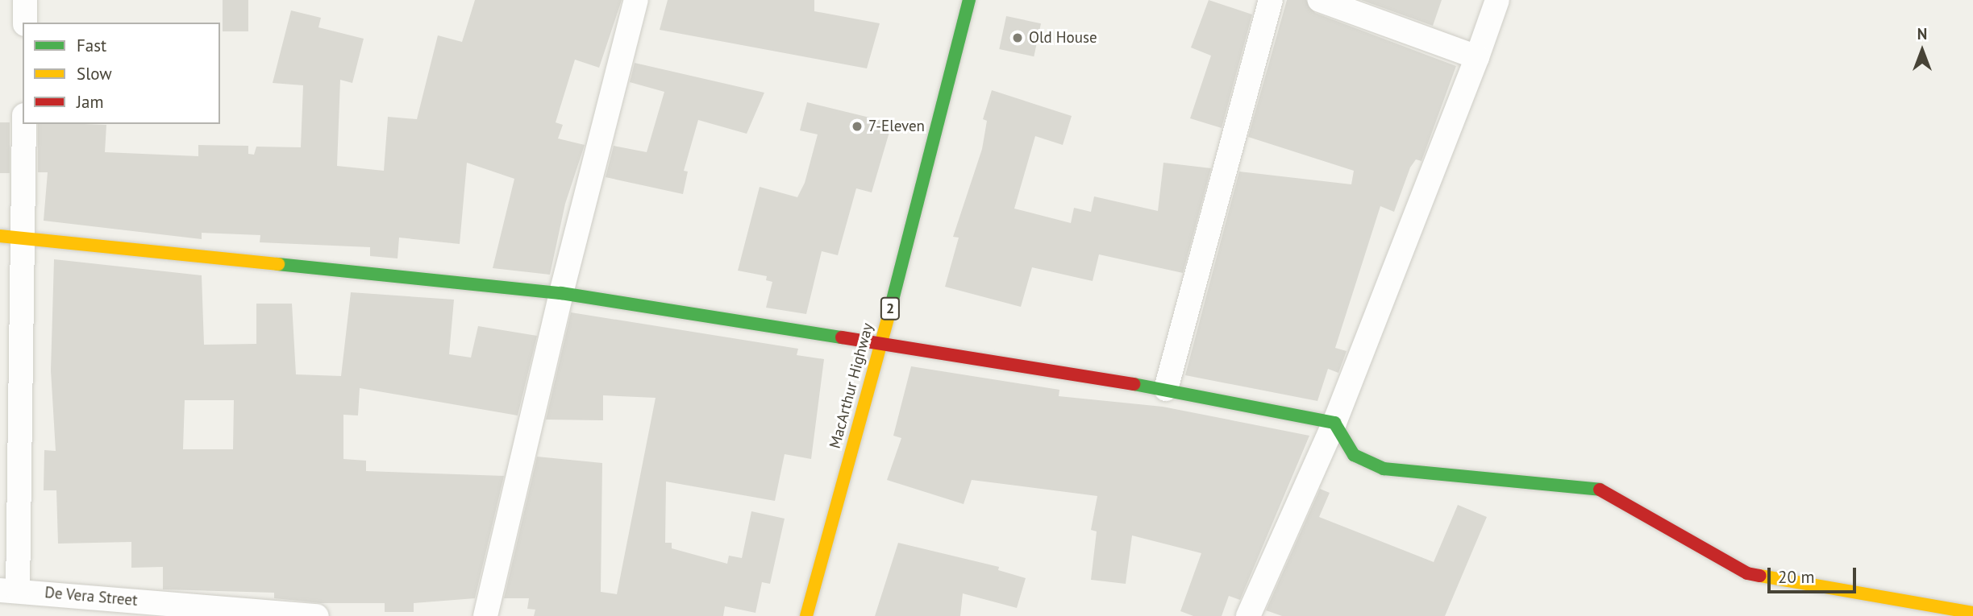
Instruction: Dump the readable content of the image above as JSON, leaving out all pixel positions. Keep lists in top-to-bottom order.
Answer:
{
  "streets": {
    "main road": ["2", "MacArthur Highway"],
    "street": ["De Vera Street"]
  },
  "places": ["Old House", "7-Eleven"],
  "legend": ["Fast", "Slow", "Jam"],
  "scale_bar": "20 m",
  "north": "top"
}
